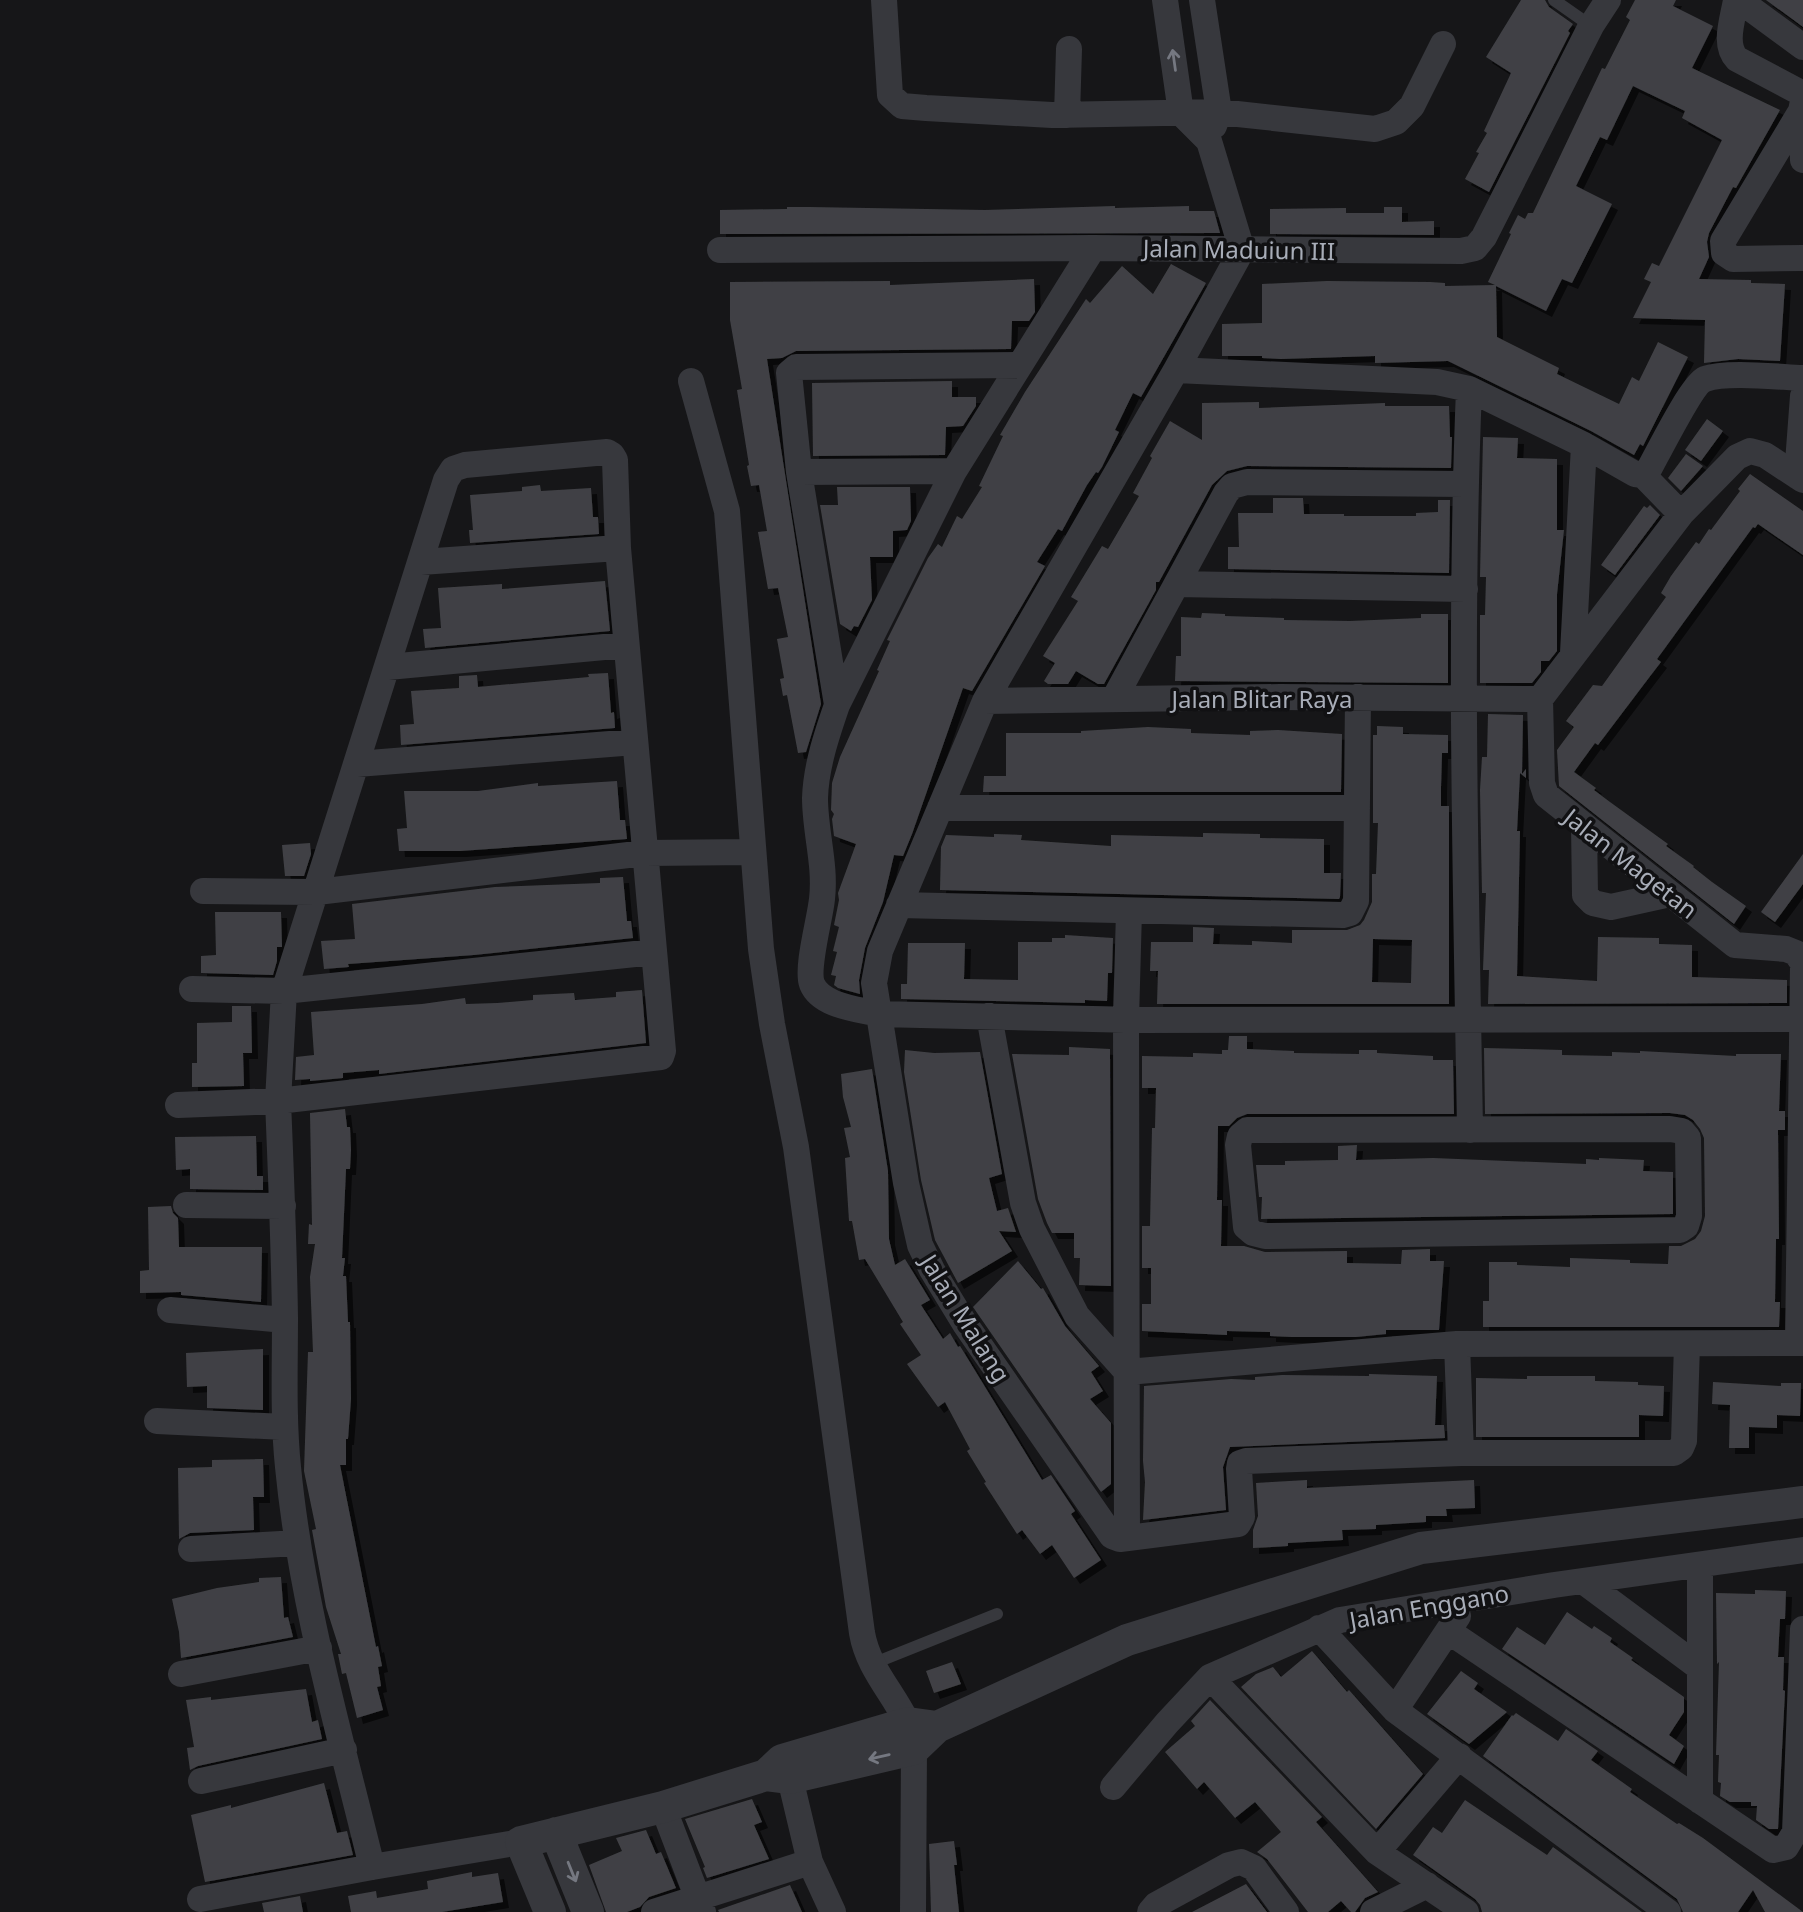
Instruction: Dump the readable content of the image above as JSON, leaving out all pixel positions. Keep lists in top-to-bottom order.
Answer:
{
  "streets": {
    "street": [
      "Jalan Maduiun III",
      "Jalan Blitar Raya",
      "Jalan Magetan",
      "Jalan Malang",
      "Jalan Enggano"
    ]
  },
  "crossings": [
    ["Jalan Maduiun III", "Jalan Malang"],
    ["Jalan Blitar Raya", "Jalan Magetan"],
    ["Jalan Blitar Raya", "Jalan Malang"]
  ]
}
